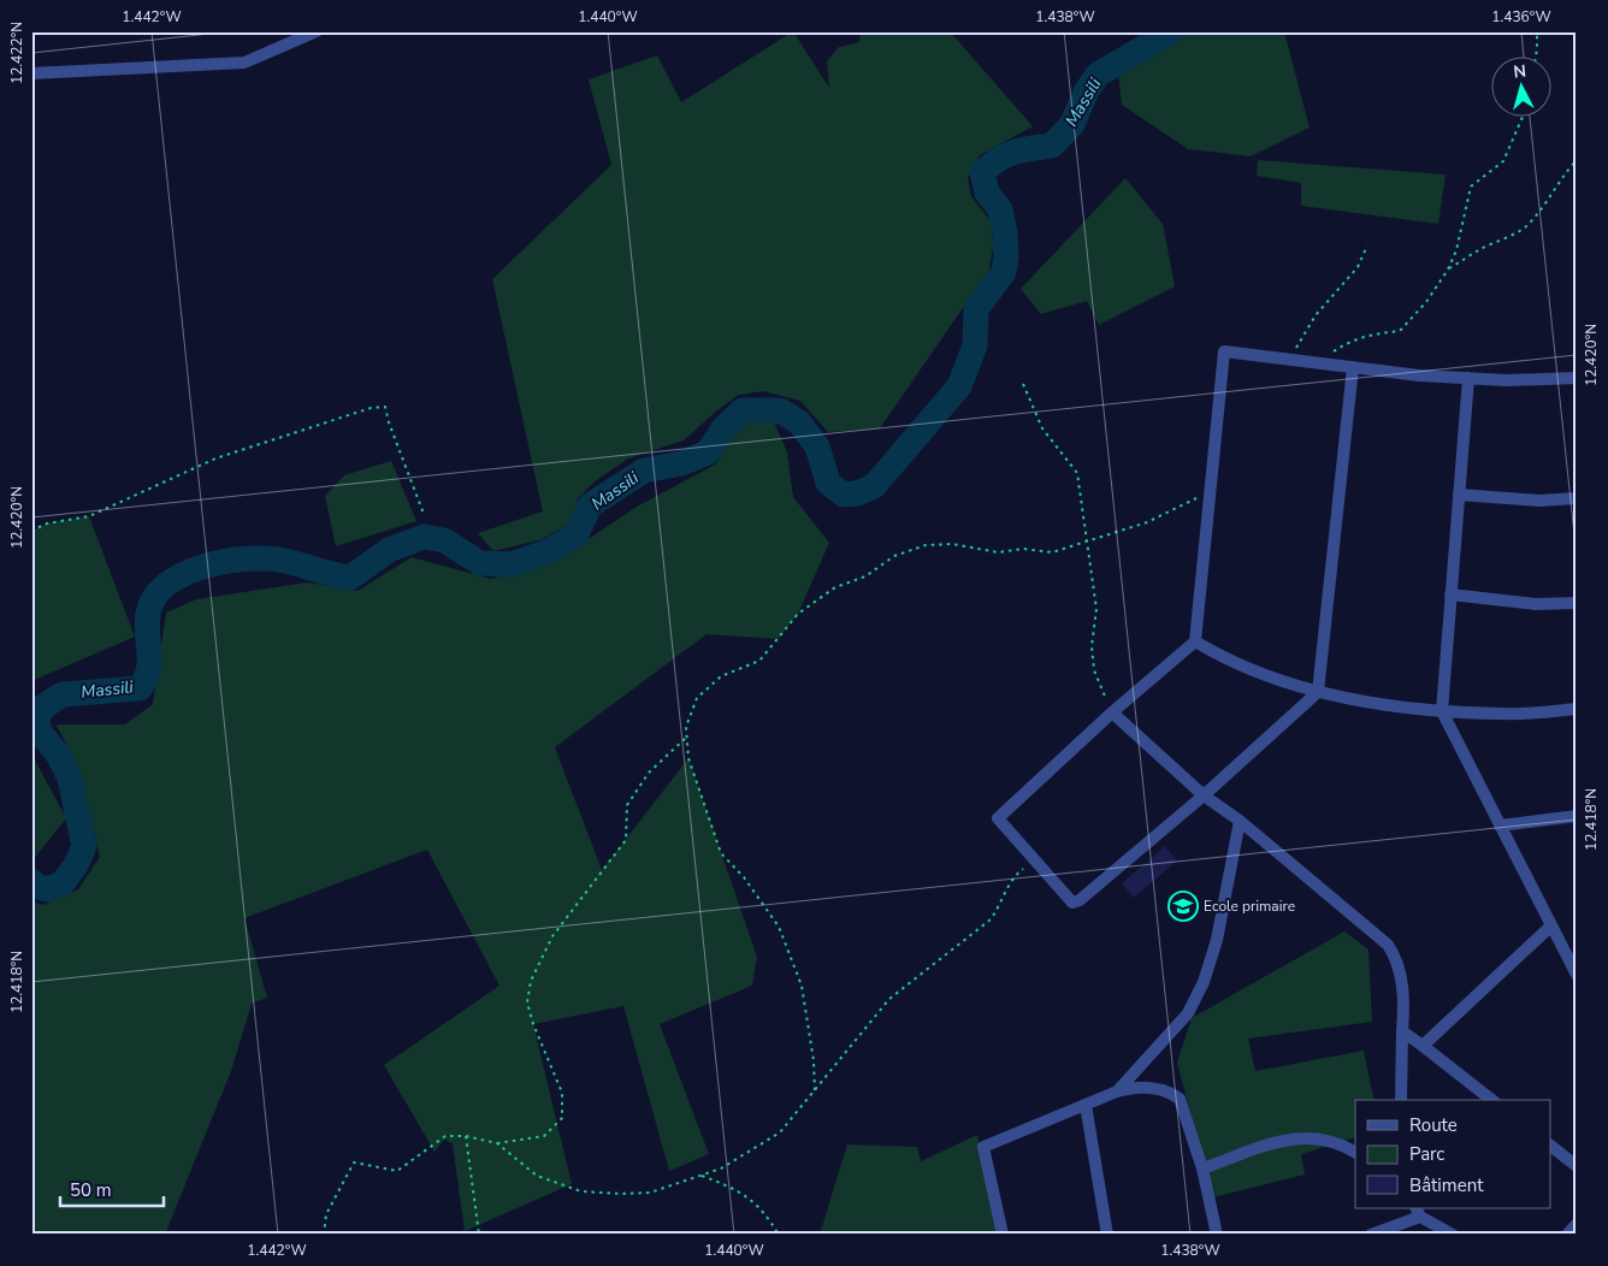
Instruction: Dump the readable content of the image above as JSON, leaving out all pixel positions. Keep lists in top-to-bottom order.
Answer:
{
  "water": ["Massili"],
  "places": {
    "school or university": ["Ecole primaire"]
  },
  "legend": ["Route", "Parc", "Bâtiment"],
  "scale_bar": "50 m",
  "north": "top",
  "coordinates": [
    "1.442°W",
    "1.440°W",
    "1.438°W",
    "1.436°W",
    "12.422°N",
    "12.420°N",
    "12.418°N"
  ]
}
